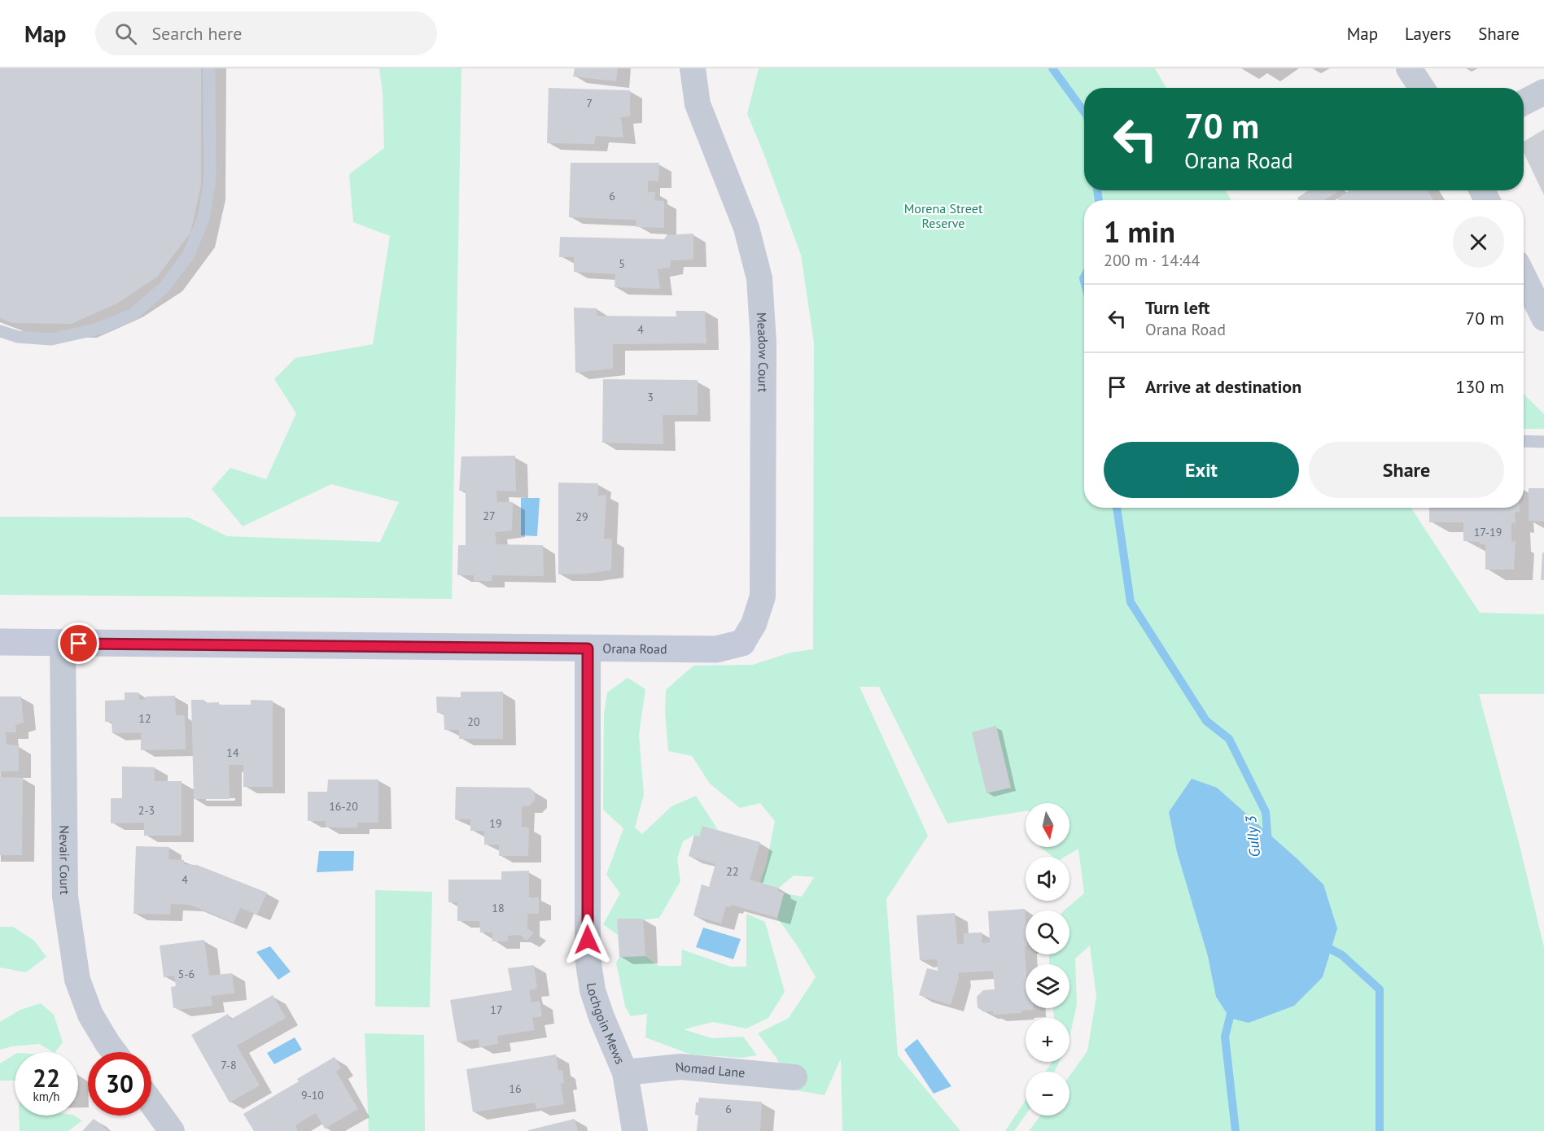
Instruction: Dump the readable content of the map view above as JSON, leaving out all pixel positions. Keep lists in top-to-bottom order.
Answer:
{
  "streets": {
    "street": [
      "Meadow Court",
      "Orana Road",
      "Nevair Court",
      "Lochgoin Mews",
      "Nomad Lane"
    ]
  },
  "crossings": [
    ["Meadow Court", "Orana Road"],
    ["Orana Road", "Nevair Court"],
    ["Orana Road", "Lochgoin Mews"],
    ["Lochgoin Mews", "Nomad Lane"]
  ],
  "water": ["Gully 3"],
  "parks": ["Morena Street Reserve"],
  "house_numbers": [
    "7",
    "6",
    "5",
    "4",
    "3",
    "27",
    "29",
    "17-19",
    "12",
    "20",
    "14",
    "16-20",
    "2-3",
    "19",
    "22",
    "4",
    "18",
    "5-6",
    "17",
    "7-8",
    "16",
    "9-10",
    "6"
  ],
  "north": "bottom",
  "page": {
    "header": "Map",
    "search": "Search here",
    "nav": ["Map", "Layers", "Share"],
    "turn": ["70 m", "Orana Road"],
    "heading": ["1 min", "200 m · 14:44"],
    "list": [
      {
        "name": "Turn left",
        "note": "Orana Road",
        "value": "70 m"
      },
      {
        "name": "Arrive at destination",
        "value": "130 m"
      }
    ],
    "buttons": ["Exit", "Share"],
    "map_buttons": ["+", "−"],
    "speed": "22 km/h",
    "limit": "30"
  }
}
